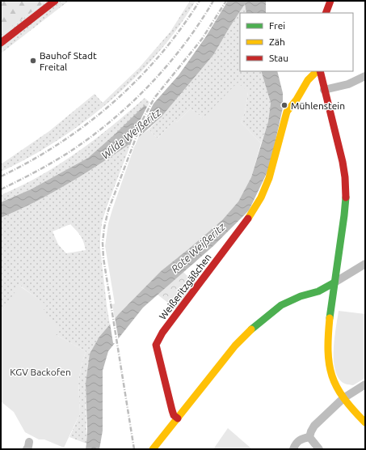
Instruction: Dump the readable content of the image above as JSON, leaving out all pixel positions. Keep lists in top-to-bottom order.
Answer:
{
  "streets": {
    "street": ["Weißeritzgäßchen"]
  },
  "water": ["Wilde Weißeritz", "Rote Weißeritz"],
  "parks": ["KGV Backofen"],
  "places": ["Bauhof Stadt Freital", "Mühlenstein"],
  "legend": ["Frei", "Zäh", "Stau"]
}
